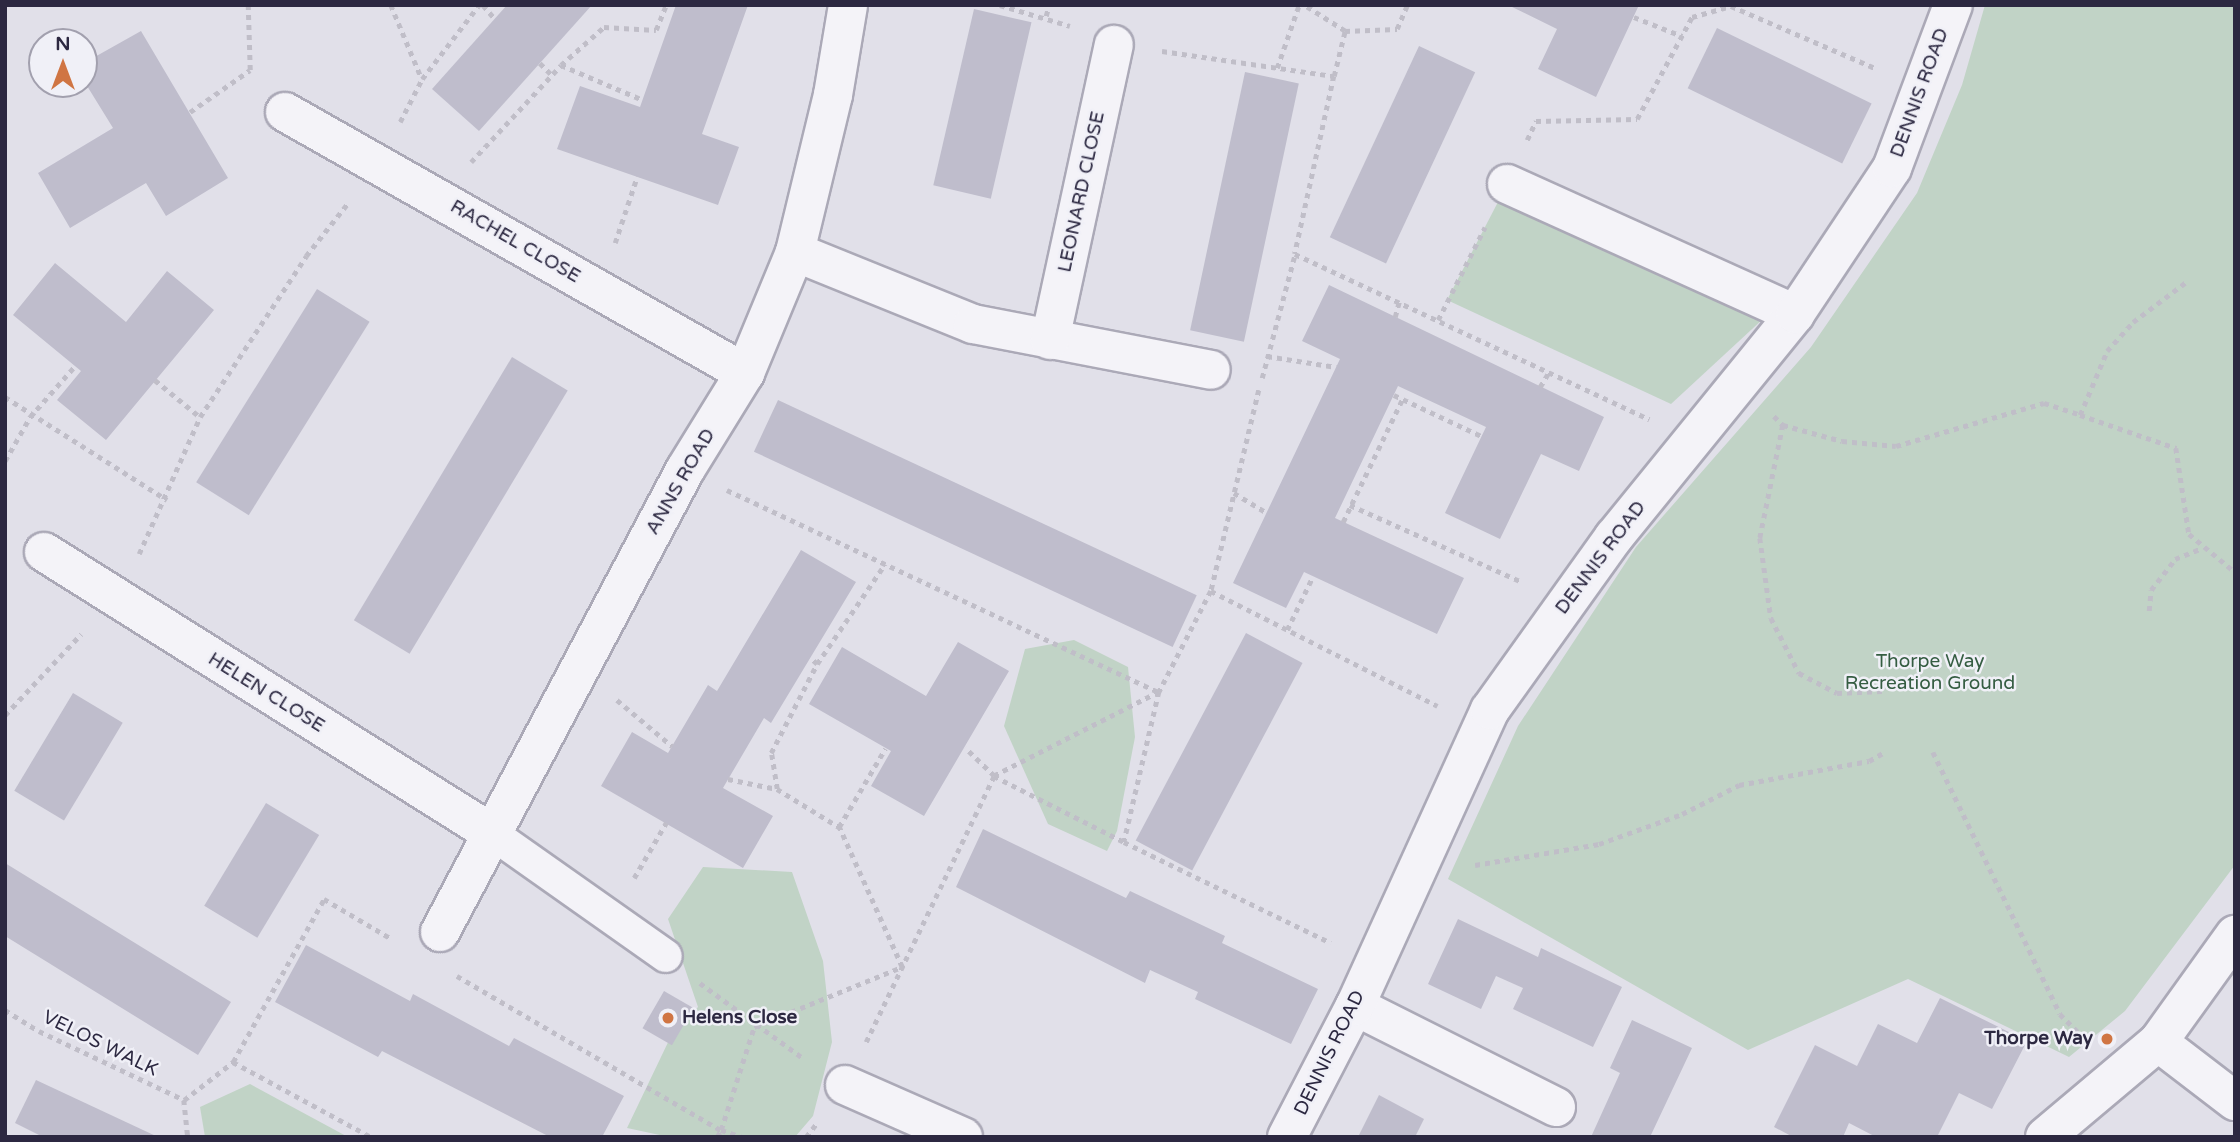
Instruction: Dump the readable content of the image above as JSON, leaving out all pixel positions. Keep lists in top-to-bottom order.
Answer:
{
  "streets": {
    "street": [
      "DENNIS ROAD",
      "LEONARD CLOSE",
      "RACHEL CLOSE",
      "ANNS ROAD",
      "HELEN CLOSE"
    ],
    "path": ["VELOS WALK"]
  },
  "crossings": [
    ["RACHEL CLOSE", "ANNS ROAD"],
    ["ANNS ROAD", "HELEN CLOSE"]
  ],
  "parks": ["Thorpe Way Recreation Ground"],
  "places": ["Helens Close", "Thorpe Way"],
  "north": "top"
}
